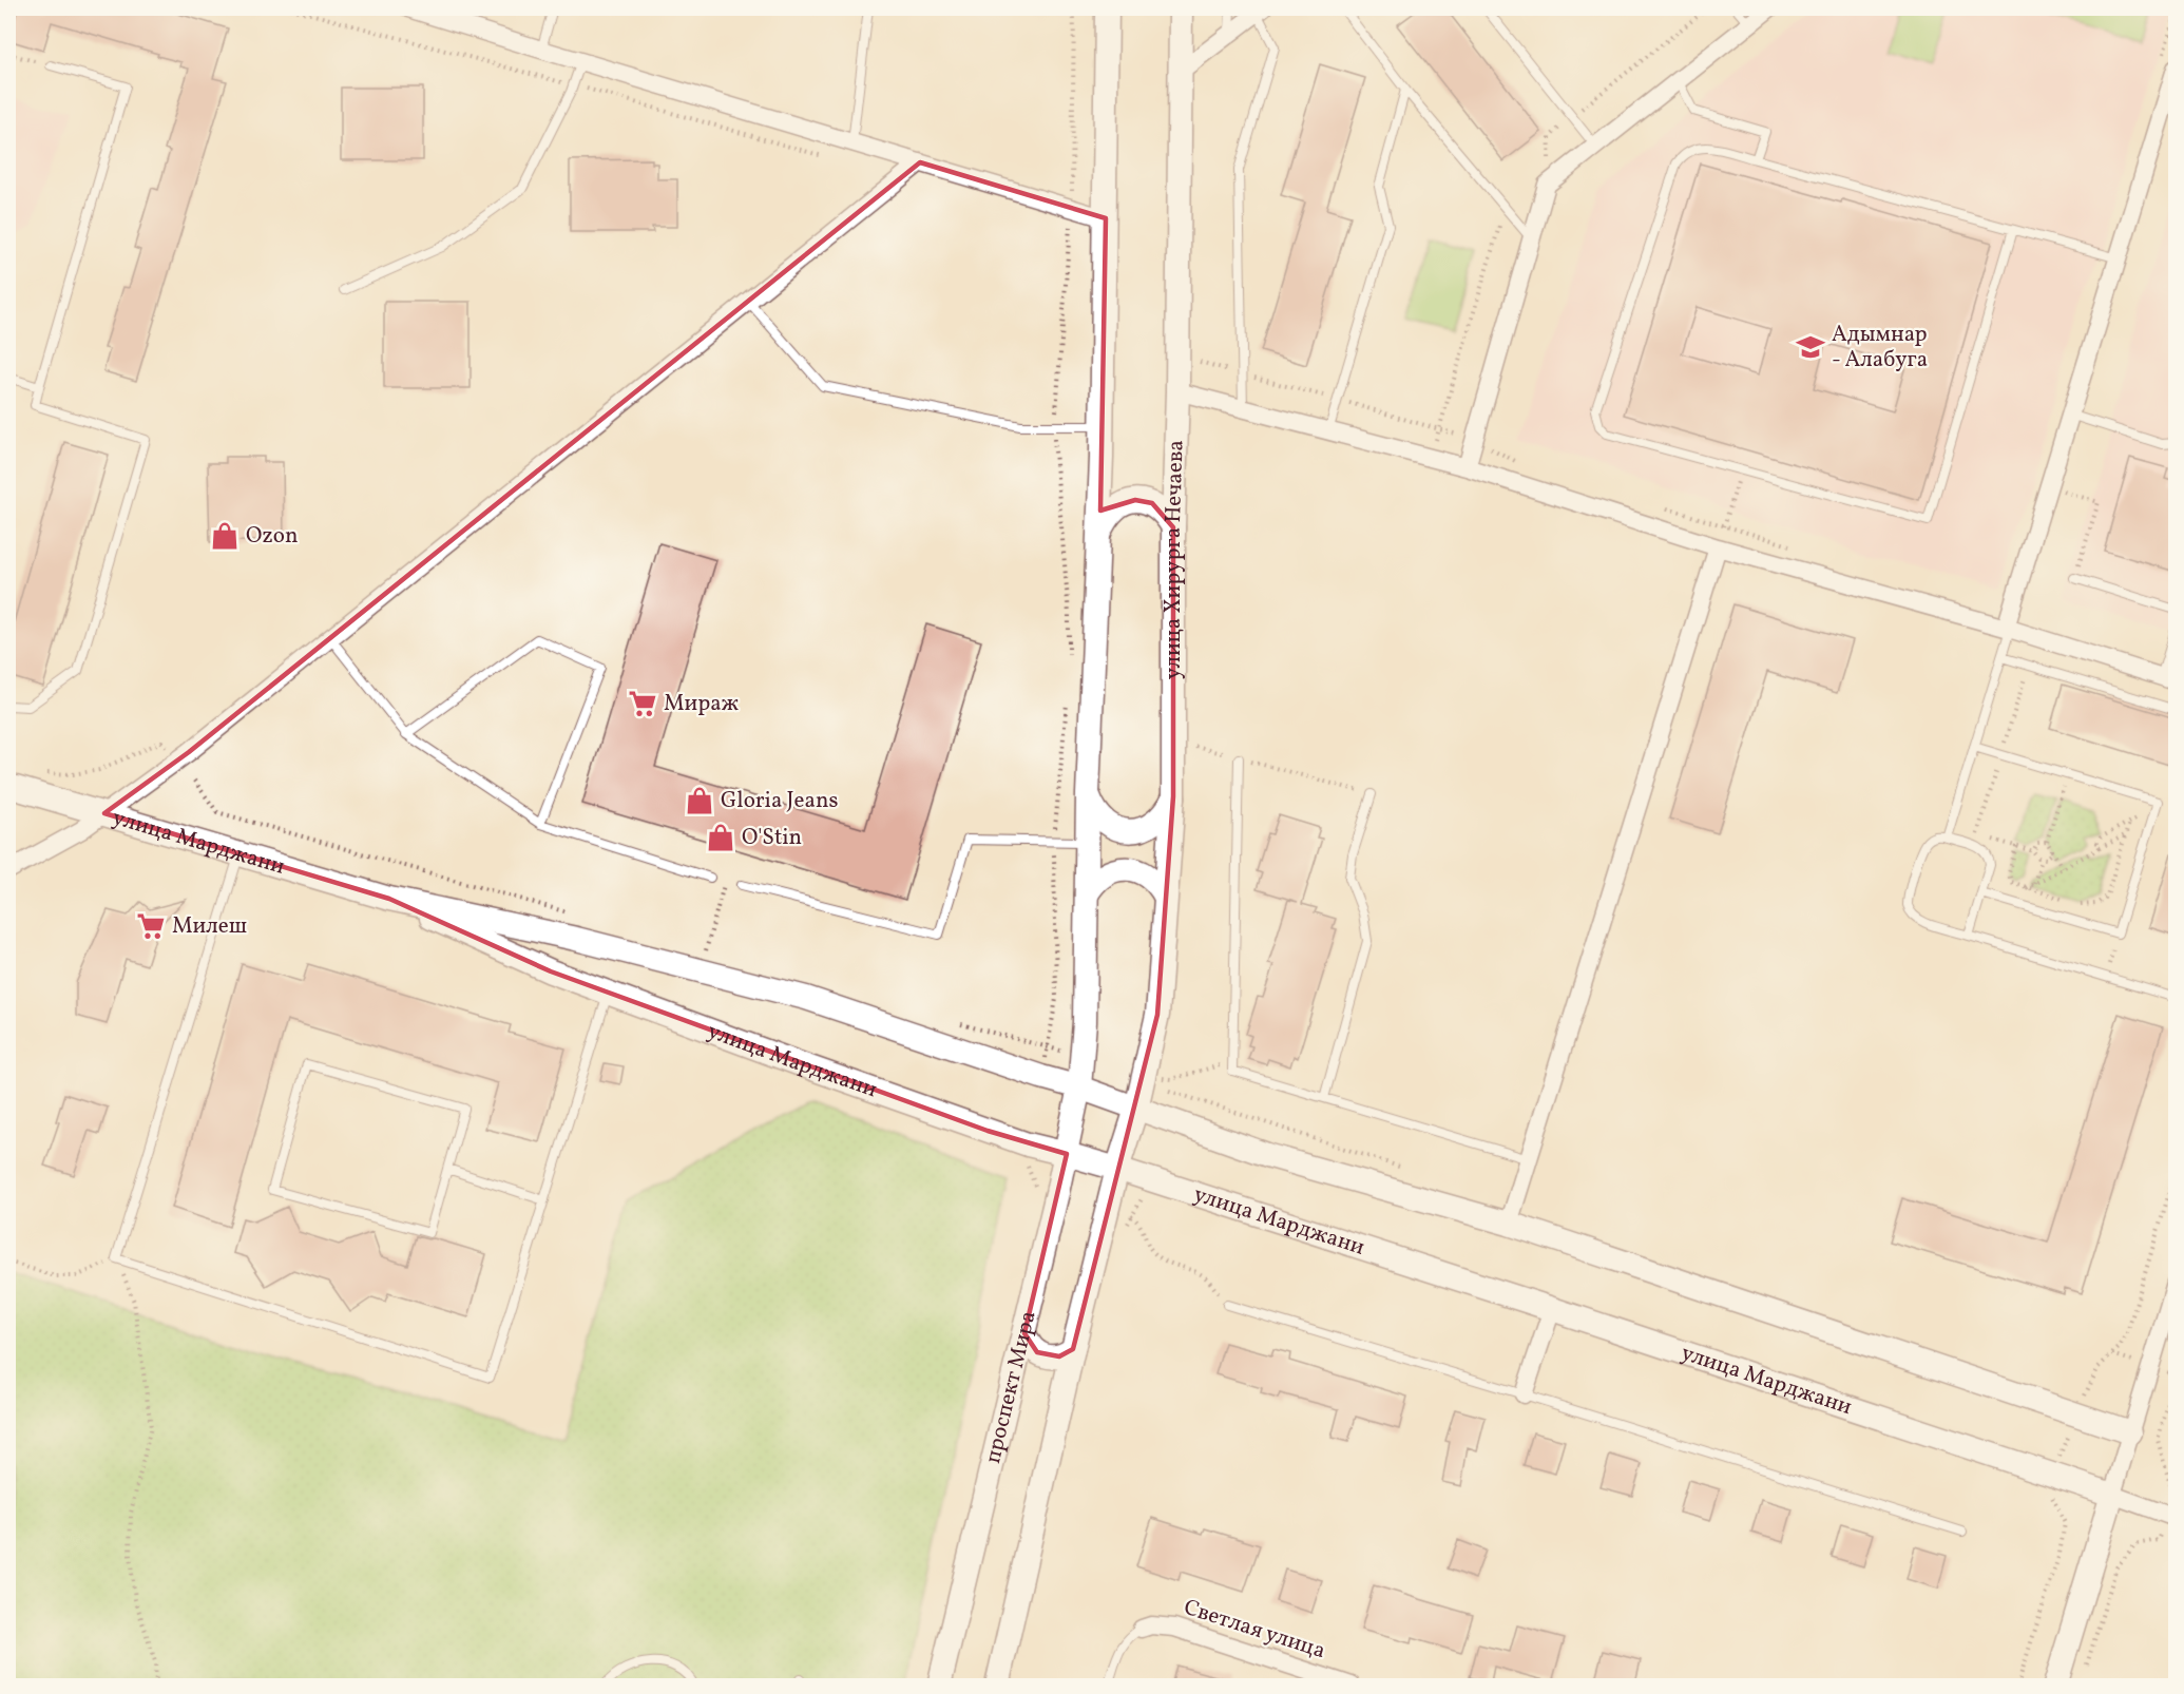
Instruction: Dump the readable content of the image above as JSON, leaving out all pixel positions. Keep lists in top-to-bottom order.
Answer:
{
  "streets": {
    "street": [
      "улица Хирурга Нечаева",
      "улица Марджани",
      "проспект Мира",
      "Светлая улица"
    ]
  },
  "crossings": [
    ["улица Хирурга Нечаева", "улица Марджани"],
    ["улица Марджани", "проспект Мира"]
  ],
  "places": {
    "school or university": ["Адымнар - Алабуга"],
    "shop": ["Ozon", "Gloria Jeans", "O'Stin"],
    "supermarket": ["Мираж", "Милеш"]
  }
}
